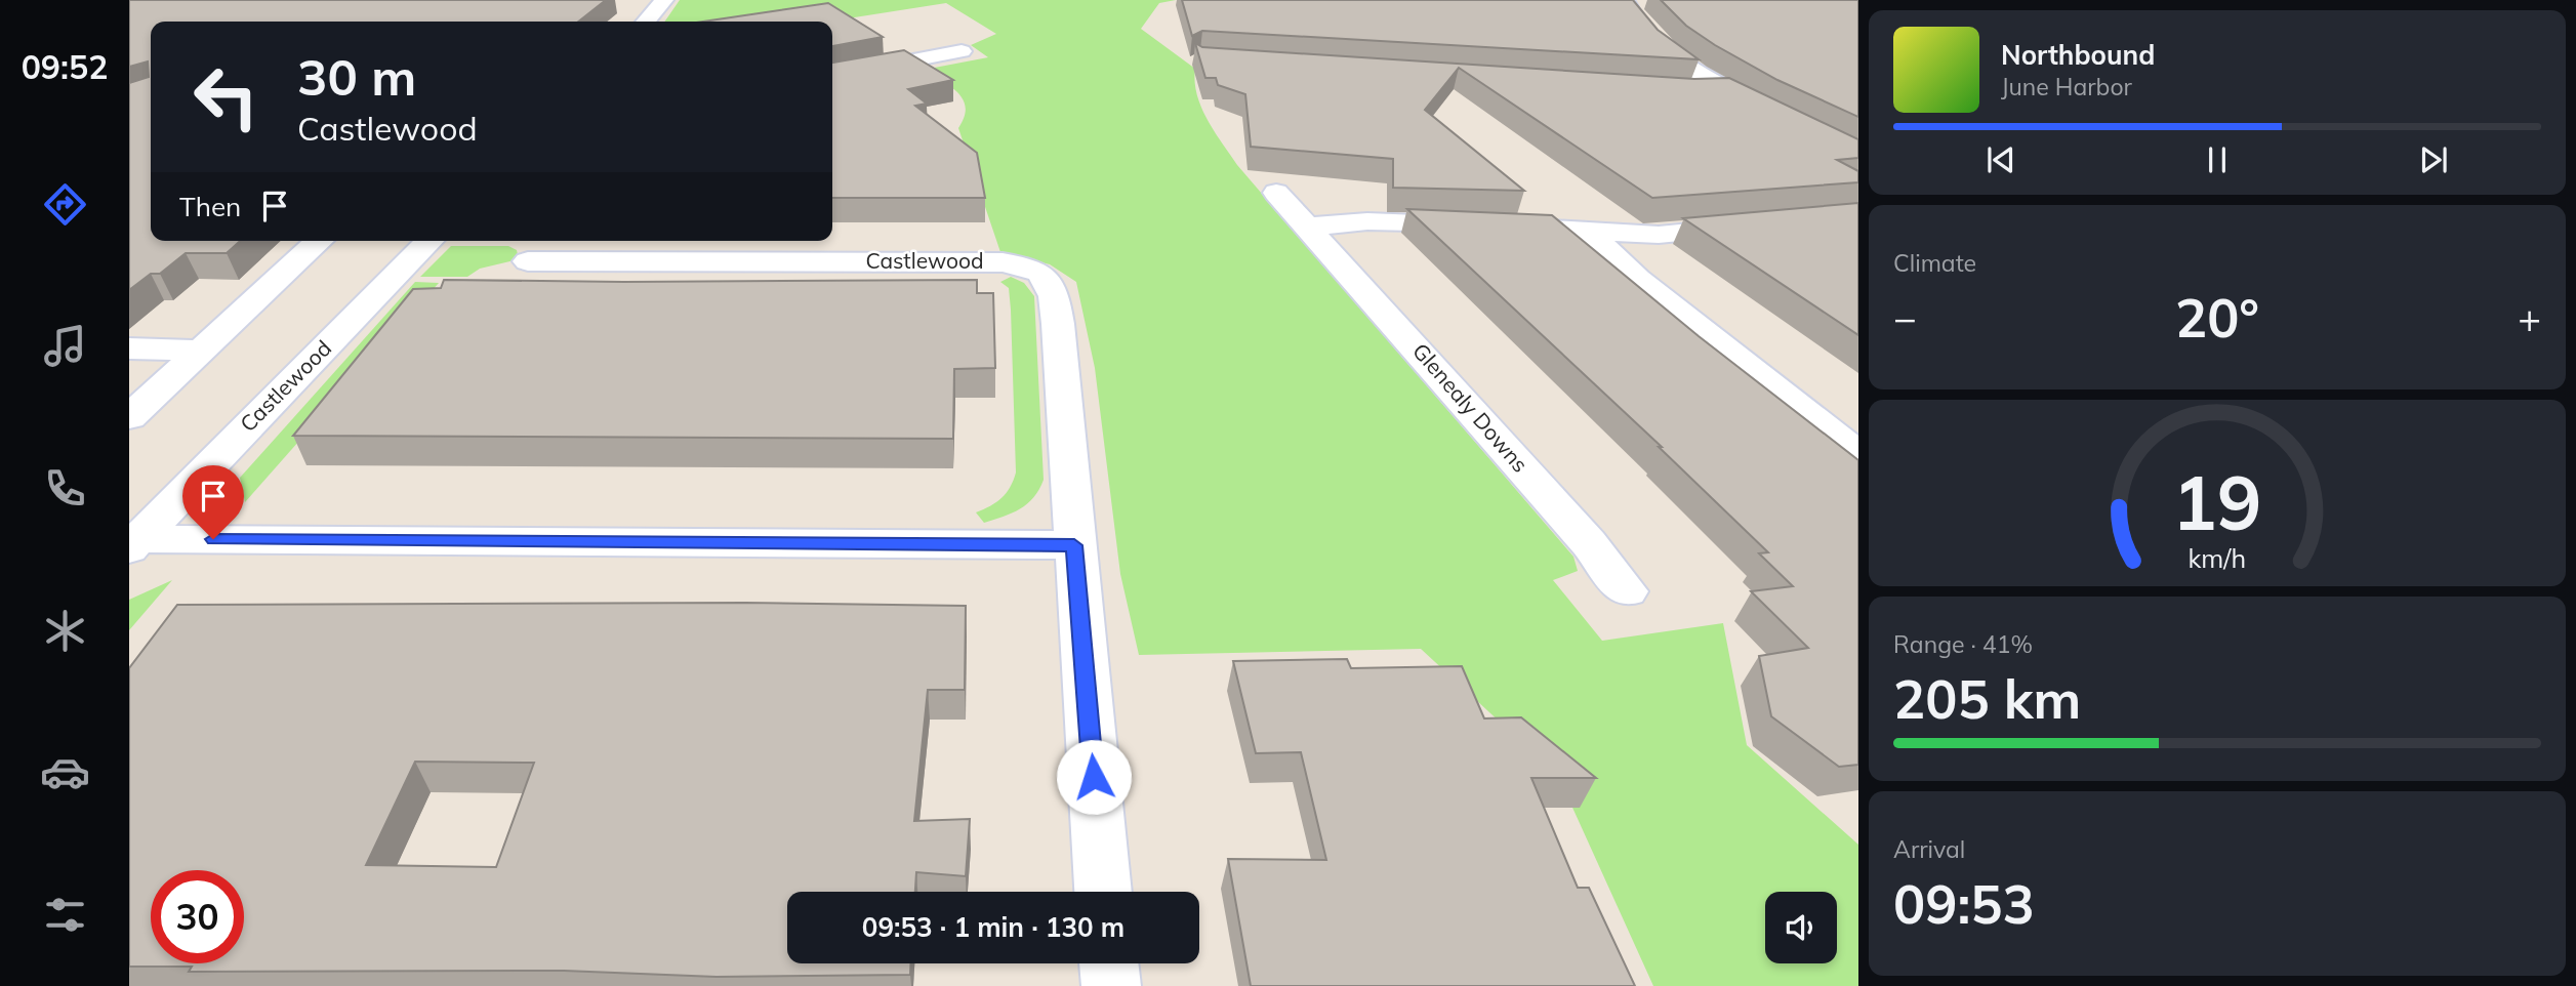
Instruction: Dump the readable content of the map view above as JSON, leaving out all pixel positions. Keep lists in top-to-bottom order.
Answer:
{
  "streets": {
    "street": ["Castlewood", "Glenealy Downs"]
  },
  "page": {
    "tabs": "09:52",
    "turn": ["30 m", "Castlewood"],
    "song": ["Northbound", "June Harbor"],
    "then": "Then",
    "tile": [
      "Climate",
      ["Range · 41%", "205 km"],
      ["Arrival", "09:53"]
    ],
    "heat": ["−", "20°", "+"],
    "limit": "30",
    "trip": "09:53 · 1 min · 130 m",
    "gauge": ["19", "km/h"]
  }
}
